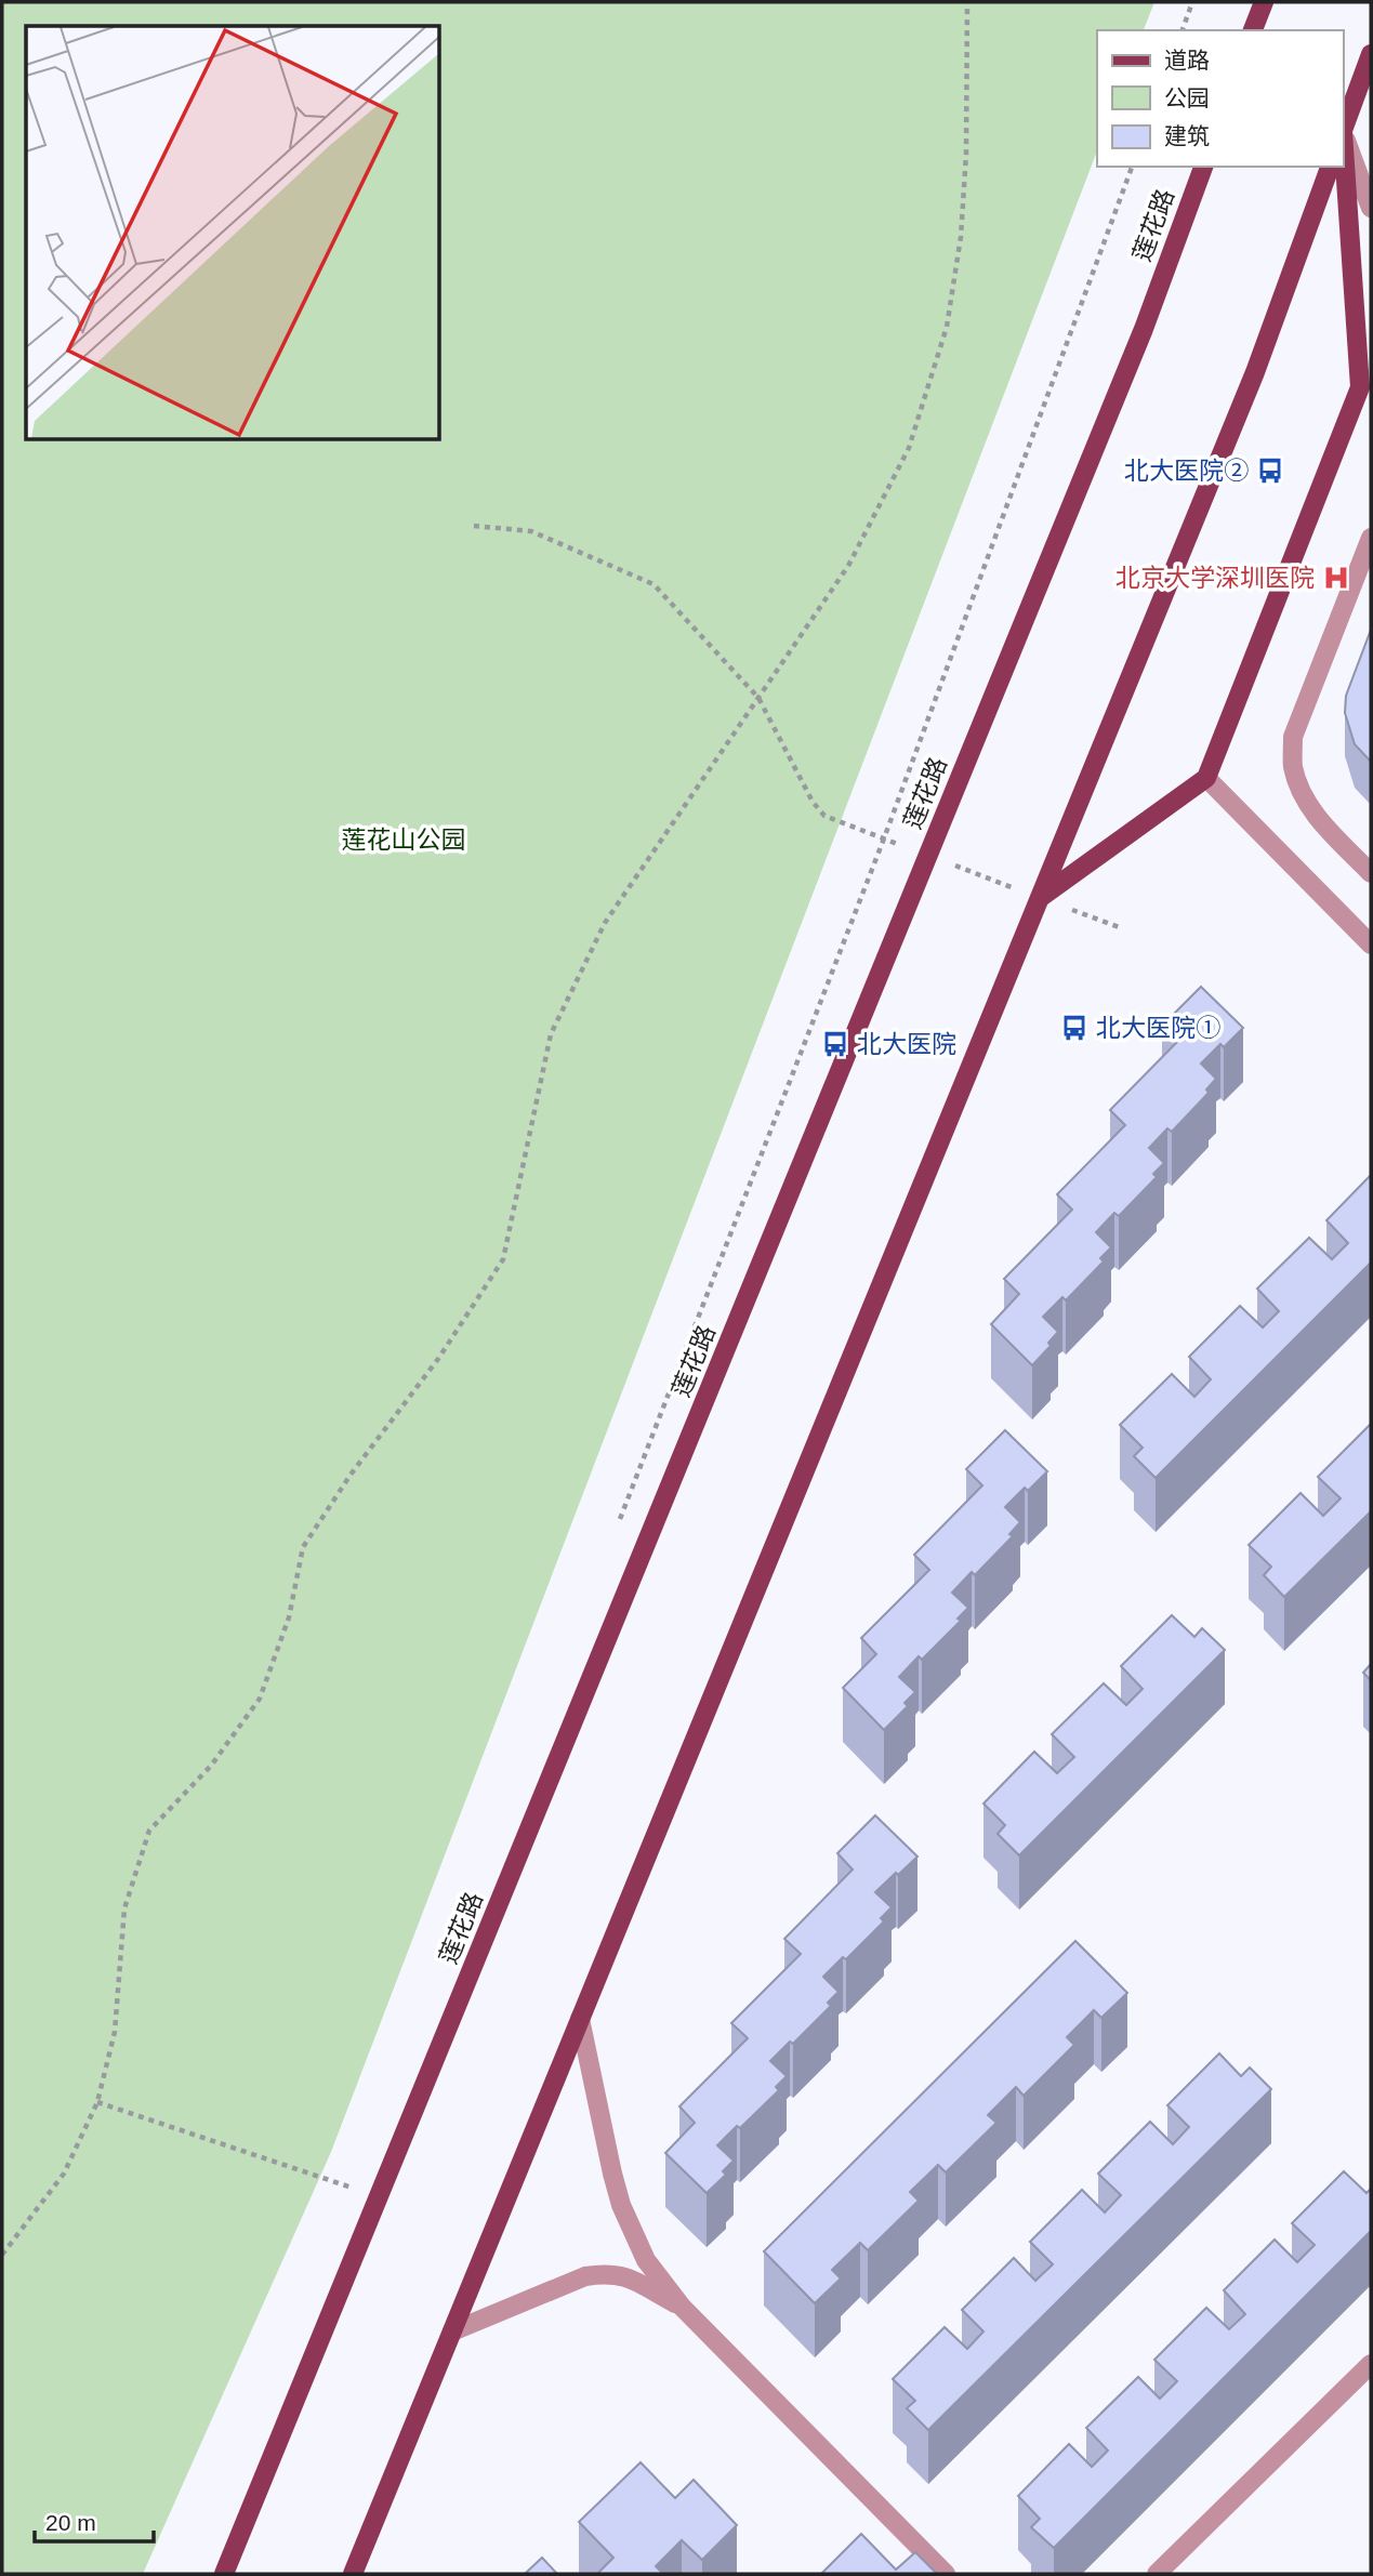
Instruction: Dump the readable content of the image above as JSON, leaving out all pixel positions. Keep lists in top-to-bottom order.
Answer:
{
  "streets": {
    "main road": ["莲花路"]
  },
  "parks": ["莲花山公园"],
  "places": {
    "bus stop": ["北大医院②", "北大医院①", "北大医院"],
    "hospital": ["北京大学深圳医院"]
  },
  "legend": ["道路", "公园", "建筑"],
  "scale_bar": "20 m"
}
